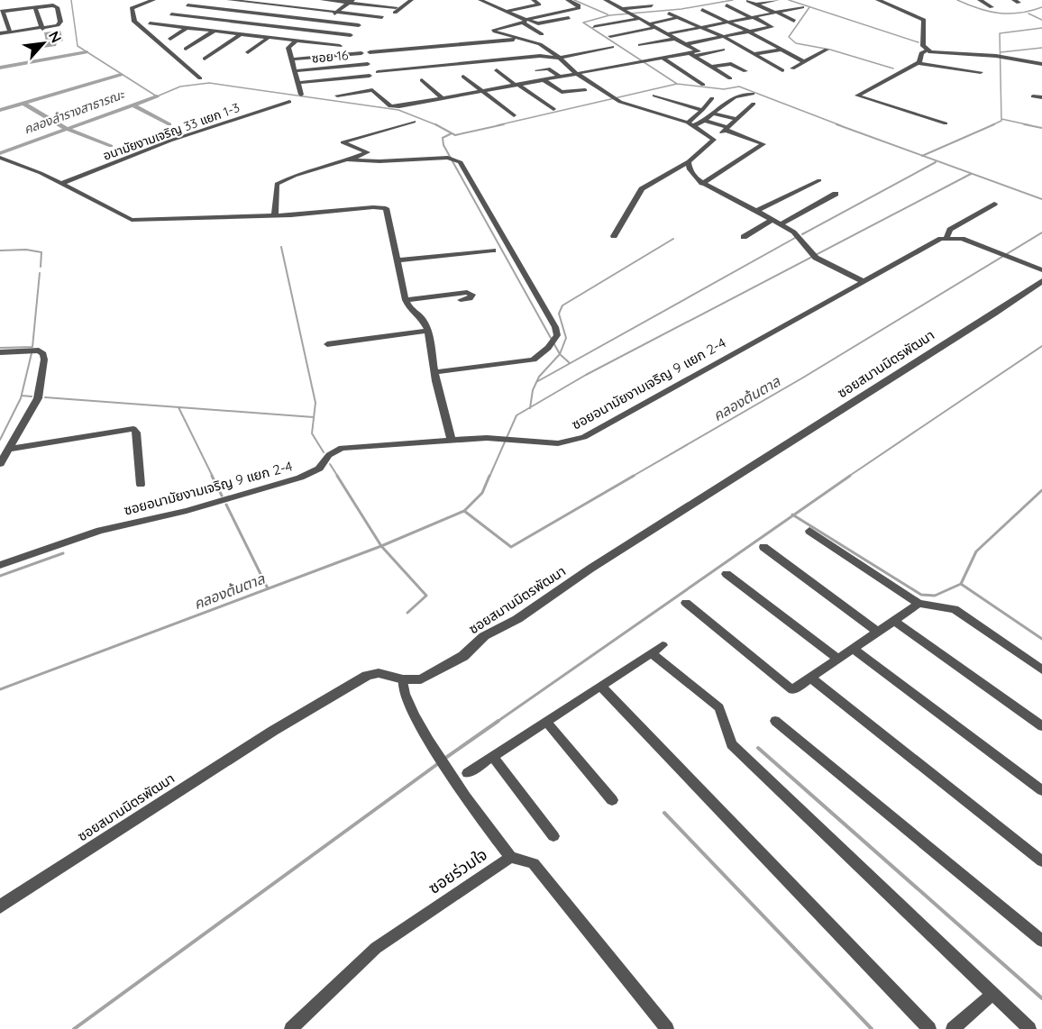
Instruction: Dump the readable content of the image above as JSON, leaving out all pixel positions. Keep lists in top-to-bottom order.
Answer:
{
  "streets": {
    "street": [
      "ซอย 16",
      "อนามัยงามเจริญ 33 แยก 1-3",
      "ซอยสมานมิตรพัฒนา",
      "ซอยอนามัยงามเจริญ 9 แยก 2-4",
      "ซอยร่วมใจ"
    ]
  },
  "crossings": [
    ["ซอยสมานมิตรพัฒนา", "ซอยร่วมใจ"]
  ],
  "water": ["คลองลำรางสาธารณะ", "คลองต้นตาล"],
  "north": "top right"
}
